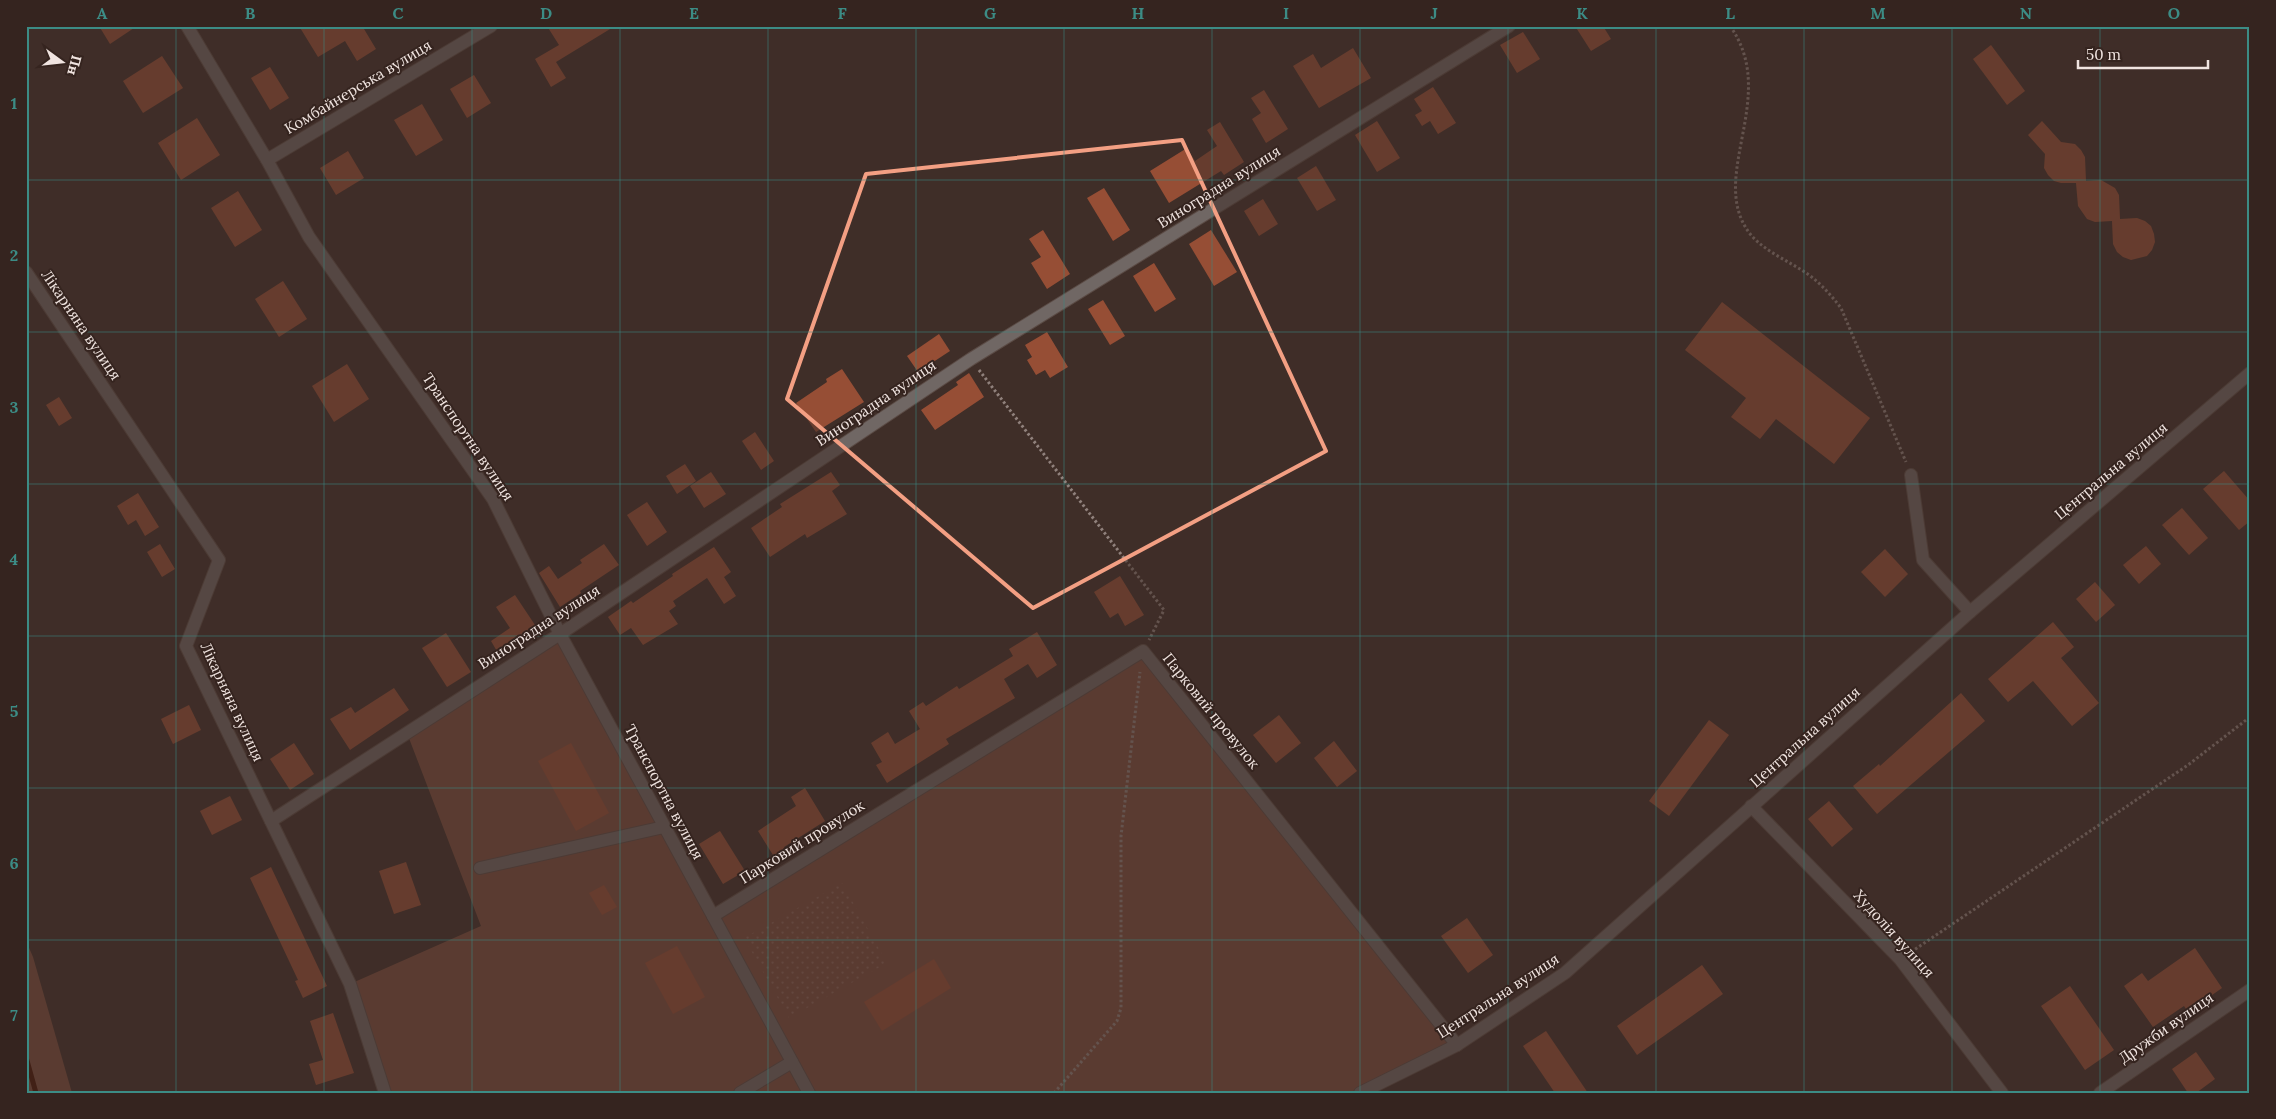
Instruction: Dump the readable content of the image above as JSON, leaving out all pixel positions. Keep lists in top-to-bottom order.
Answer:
{
  "streets": {
    "street": [
      "Комбайнерська вулиця",
      "Виноградна вулиця",
      "Лікарняна вулиця",
      "Транспортна вулиця",
      "Центральна вулиця",
      "Парковий провулок",
      "Худолія вулиця",
      "Дружби вулиця"
    ]
  },
  "crossings": [
    ["Комбайнерська вулиця", "Транспортна вулиця"],
    ["Виноградна вулиця", "Лікарняна вулиця"],
    ["Виноградна вулиця", "Транспортна вулиця"],
    ["Транспортна вулиця", "Парковий провулок"],
    ["Центральна вулиця", "Парковий провулок"],
    ["Центральна вулиця", "Худолія вулиця"]
  ],
  "scale_bar": "50 m",
  "north": "right",
  "grid": {
    "columns": [
      "A",
      "B",
      "C",
      "D",
      "E",
      "F",
      "G",
      "H",
      "I",
      "J",
      "K",
      "L",
      "M",
      "N",
      "O"
    ],
    "rows": [
      "1",
      "2",
      "3",
      "4",
      "5",
      "6",
      "7"
    ]
  }
}
